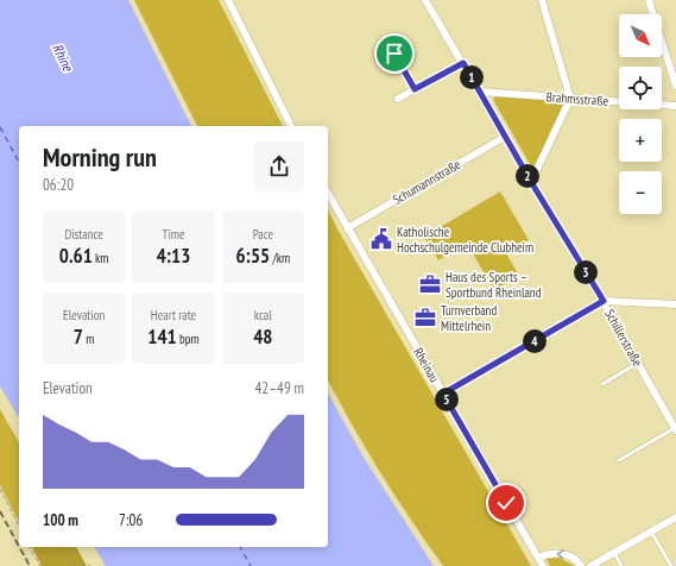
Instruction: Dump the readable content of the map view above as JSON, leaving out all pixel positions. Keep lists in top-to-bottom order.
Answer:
{
  "streets": {
    "street": [
      "Brahmsstraße",
      "Schumannstraße",
      "Schillerstraße",
      "Rheinau"
    ]
  },
  "crossings": [
    ["Brahmsstraße", "Schillerstraße"],
    ["Schumannstraße", "Schillerstraße"],
    ["Schumannstraße", "Rheinau"]
  ],
  "water": ["Rhine"],
  "places": {
    "public building": ["Katholische Hochschulgemeinde Clubheim"],
    "office": ["Haus des Sports – Sportbund Rheinland", "Turnverband Mittelrhein"]
  },
  "north": "bottom right",
  "page": {
    "map_buttons": ["+", "−"],
    "pins": [
      "1",
      "2",
      "3",
      "4",
      "5"
    ],
    "heading": ["Morning run", "06:20"],
    "stats": [
      ["Distance", "0.61 km"],
      ["Time", "4:13"],
      ["Pace", "6:55 /km"],
      ["Elevation", "7 m"],
      ["Heart rate", "141 bpm"],
      ["kcal", "48"]
    ],
    "chart": ["Elevation", "42–49 m"],
    "list": [
      {
        "name": "100 m",
        "note": "7:06"
      }
    ]
  }
}
